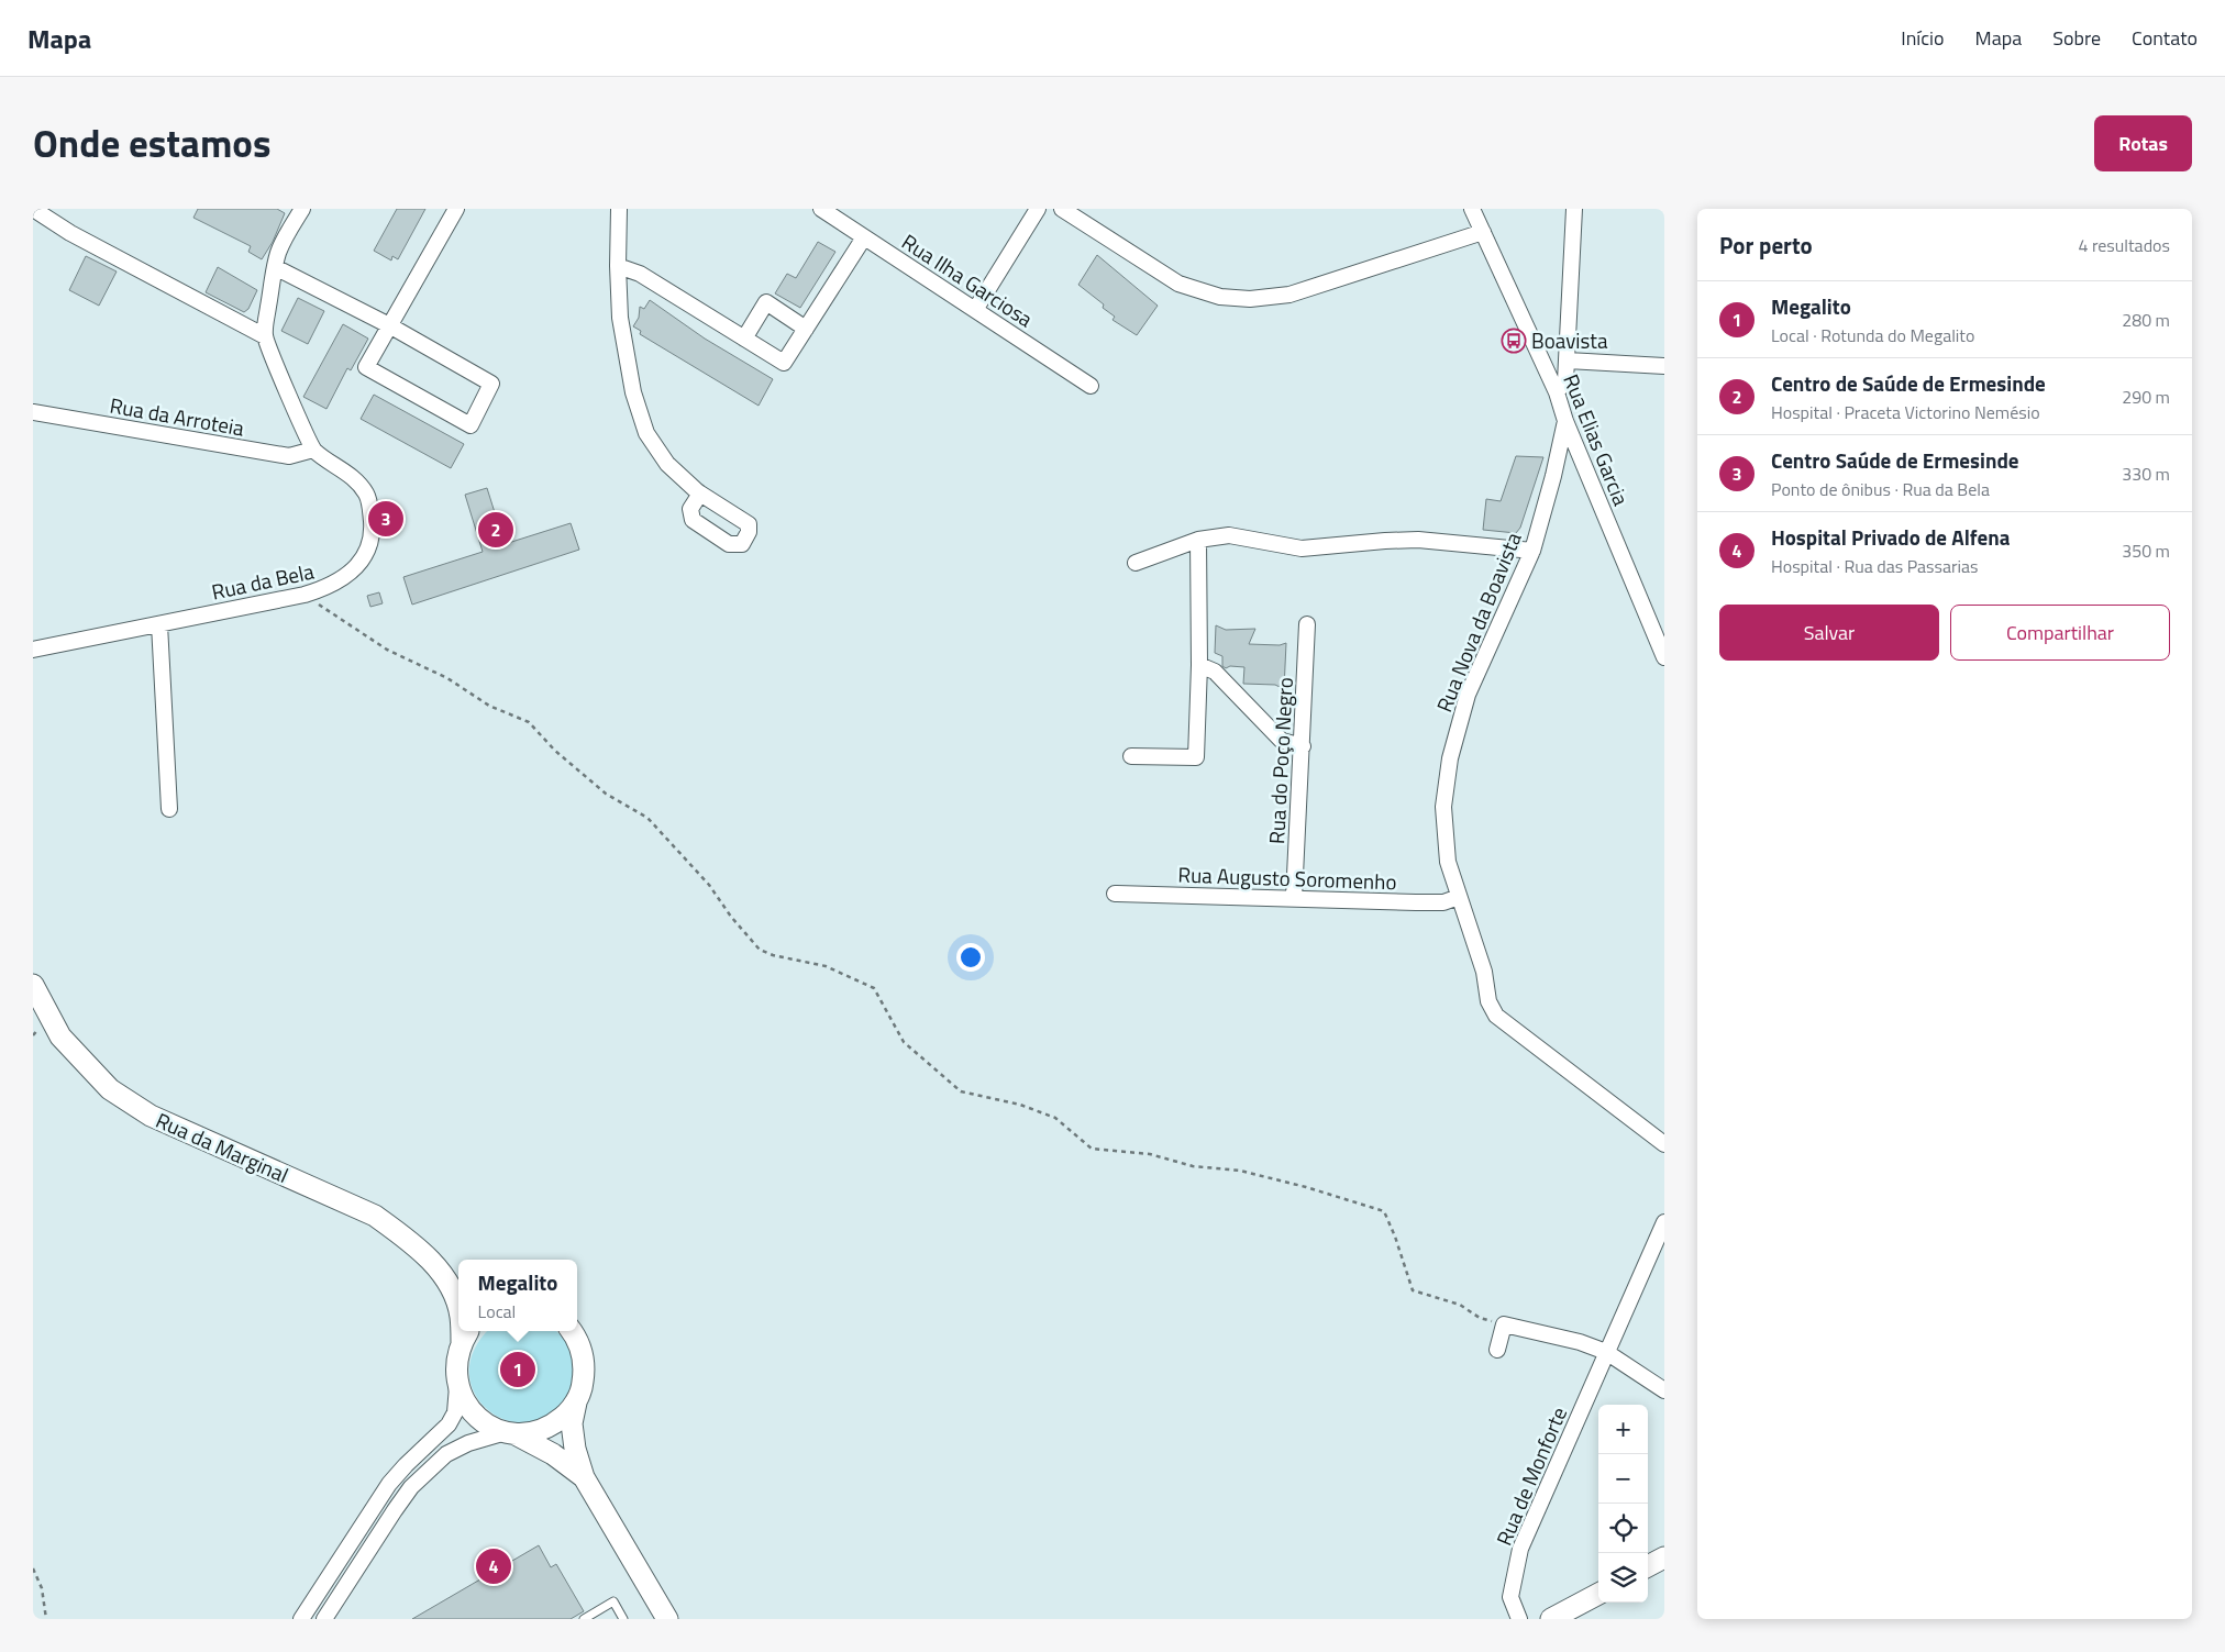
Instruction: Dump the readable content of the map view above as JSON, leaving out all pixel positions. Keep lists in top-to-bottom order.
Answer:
{
  "streets": {
    "street": [
      "Rua Ilha Garciosa",
      "Rua da Arroteia",
      "Rua Elias Garcia",
      "Rua da Bela",
      "Rua Nova da Boavista",
      "Rua do Poço Negro",
      "Rua Augusto Soromenho",
      "Rua da Marginal",
      "Rua de Monforte"
    ]
  },
  "crossings": [
    ["Rua da Arroteia", "Rua da Bela"],
    ["Rua Elias Garcia", "Rua Nova da Boavista"],
    ["Rua Nova da Boavista", "Rua Augusto Soromenho"],
    ["Rua do Poço Negro", "Rua Augusto Soromenho"]
  ],
  "places": {
    "bus stop": ["Boavista"]
  },
  "page": {
    "header": "Mapa",
    "nav": [
      "Início",
      "Mapa",
      "Sobre",
      "Contato"
    ],
    "title": "Onde estamos",
    "buttons": [
      "Rotas",
      ["Salvar", "Compartilhar"]
    ],
    "heading": ["Por perto", "4 resultados"],
    "list": [
      {
        "mark": "1",
        "name": "Megalito",
        "note": "Local · Rotunda do Megalito",
        "value": "280 m"
      },
      {
        "mark": "2",
        "name": "Centro de Saúde de Ermesinde",
        "note": "Hospital · Praceta Victorino Nemésio",
        "value": "290 m"
      },
      {
        "mark": "3",
        "name": "Centro Saúde de Ermesinde",
        "note": "Ponto de ônibus · Rua da Bela",
        "value": "330 m"
      },
      {
        "mark": "4",
        "name": "Hospital Privado de Alfena",
        "note": "Hospital · Rua das Passarias",
        "value": "350 m"
      }
    ],
    "pins": [
      "3",
      "2",
      "1",
      "4"
    ],
    "popup": ["Megalito", "Local"],
    "map_buttons": ["+", "−"]
  }
}
